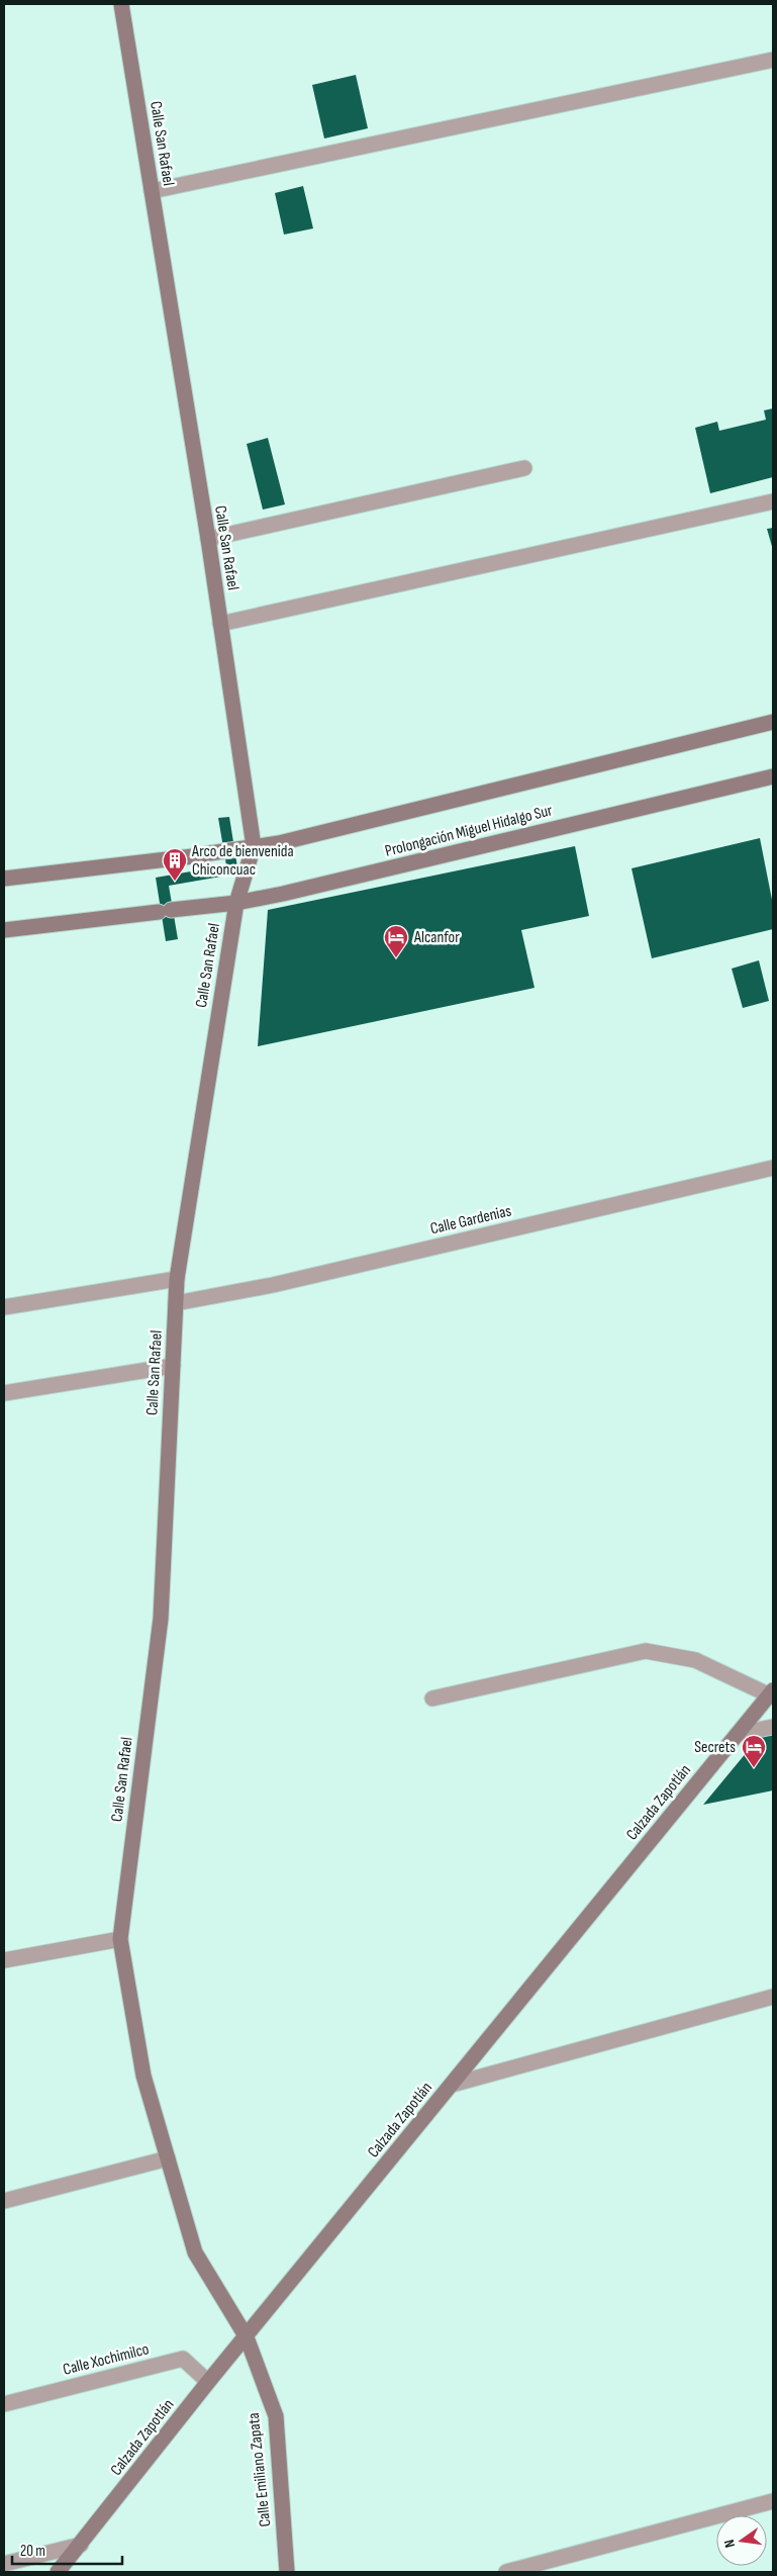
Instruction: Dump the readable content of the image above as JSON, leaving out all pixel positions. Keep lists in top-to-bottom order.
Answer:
{
  "streets": {
    "street": [
      "Calle San Rafael",
      "Prolongación Miguel Hidalgo Sur",
      "Calle Gardenias",
      "Calzada Zapotlán",
      "Calle Xochimilco",
      "Calle Emiliano Zapata"
    ]
  },
  "crossings": [
    ["Calle San Rafael", "Prolongación Miguel Hidalgo Sur"],
    ["Calle San Rafael", "Calle Gardenias"],
    ["Calle San Rafael", "Calle Emiliano Zapata"],
    ["Calzada Zapotlán", "Calle Xochimilco"],
    ["Calzada Zapotlán", "Calle Emiliano Zapata"]
  ],
  "places": {
    "building": ["Arco de bienvenida Chiconcuac"],
    "hotel": ["Alcanfor", "Secrets"]
  },
  "scale_bar": "20 m",
  "north": "left"
}
